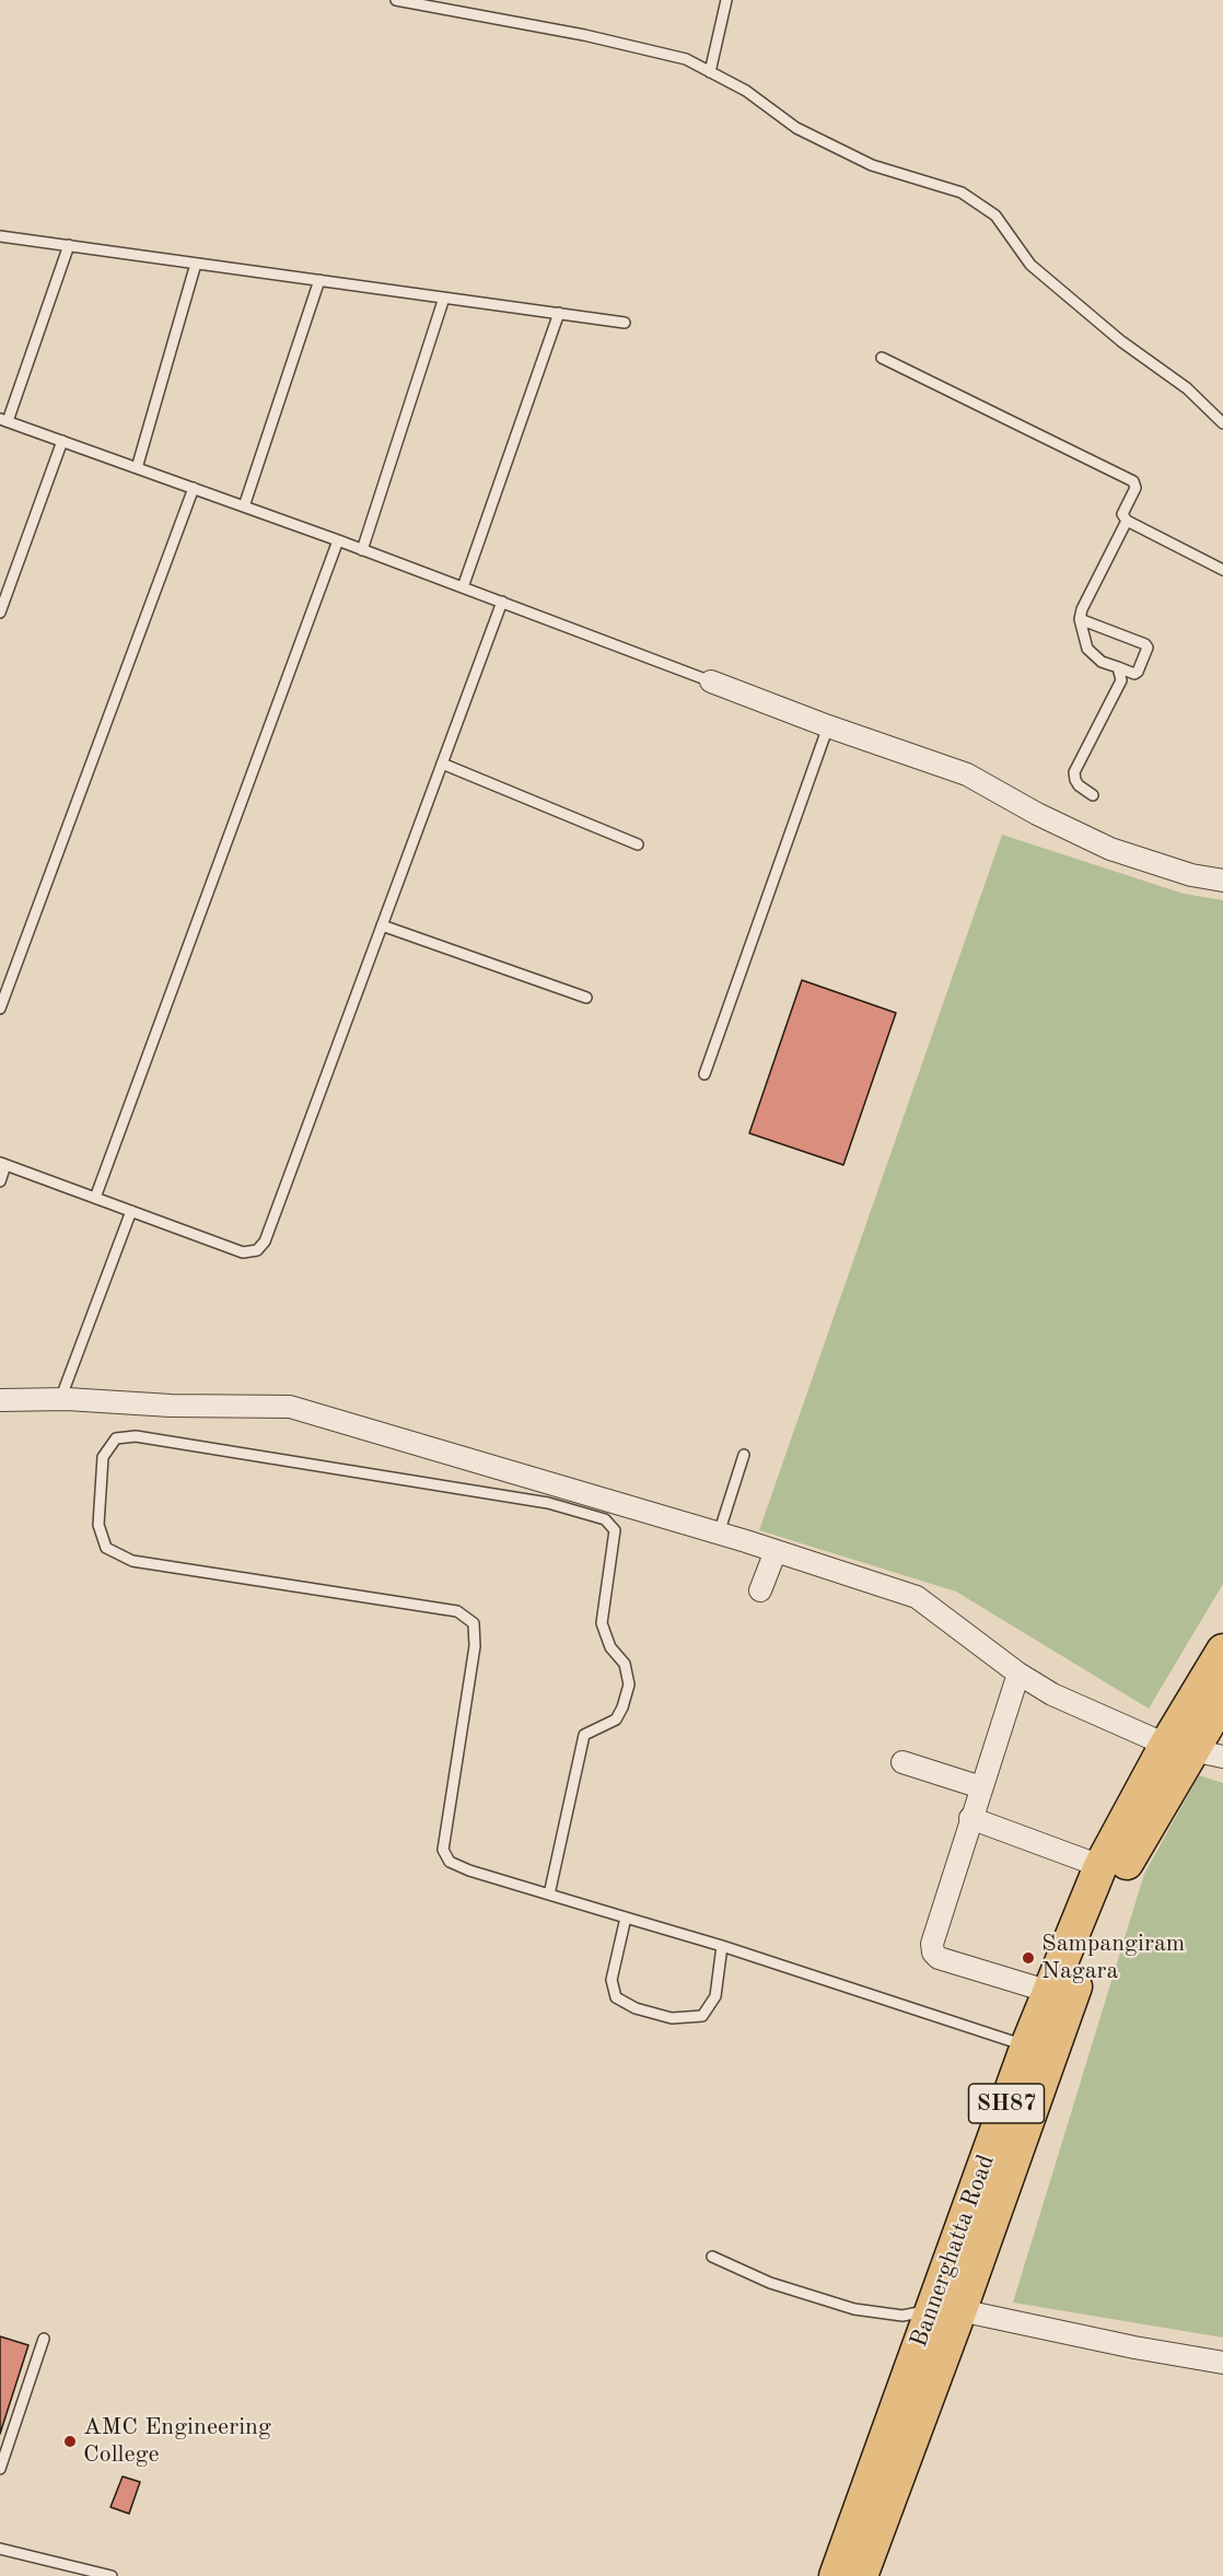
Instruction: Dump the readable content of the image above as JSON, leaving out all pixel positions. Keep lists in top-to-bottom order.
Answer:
{
  "streets": {
    "main road": ["SH87", "Bannerghatta Road"]
  },
  "places": ["Sampangiram Nagara", "AMC Engineering College"]
}
